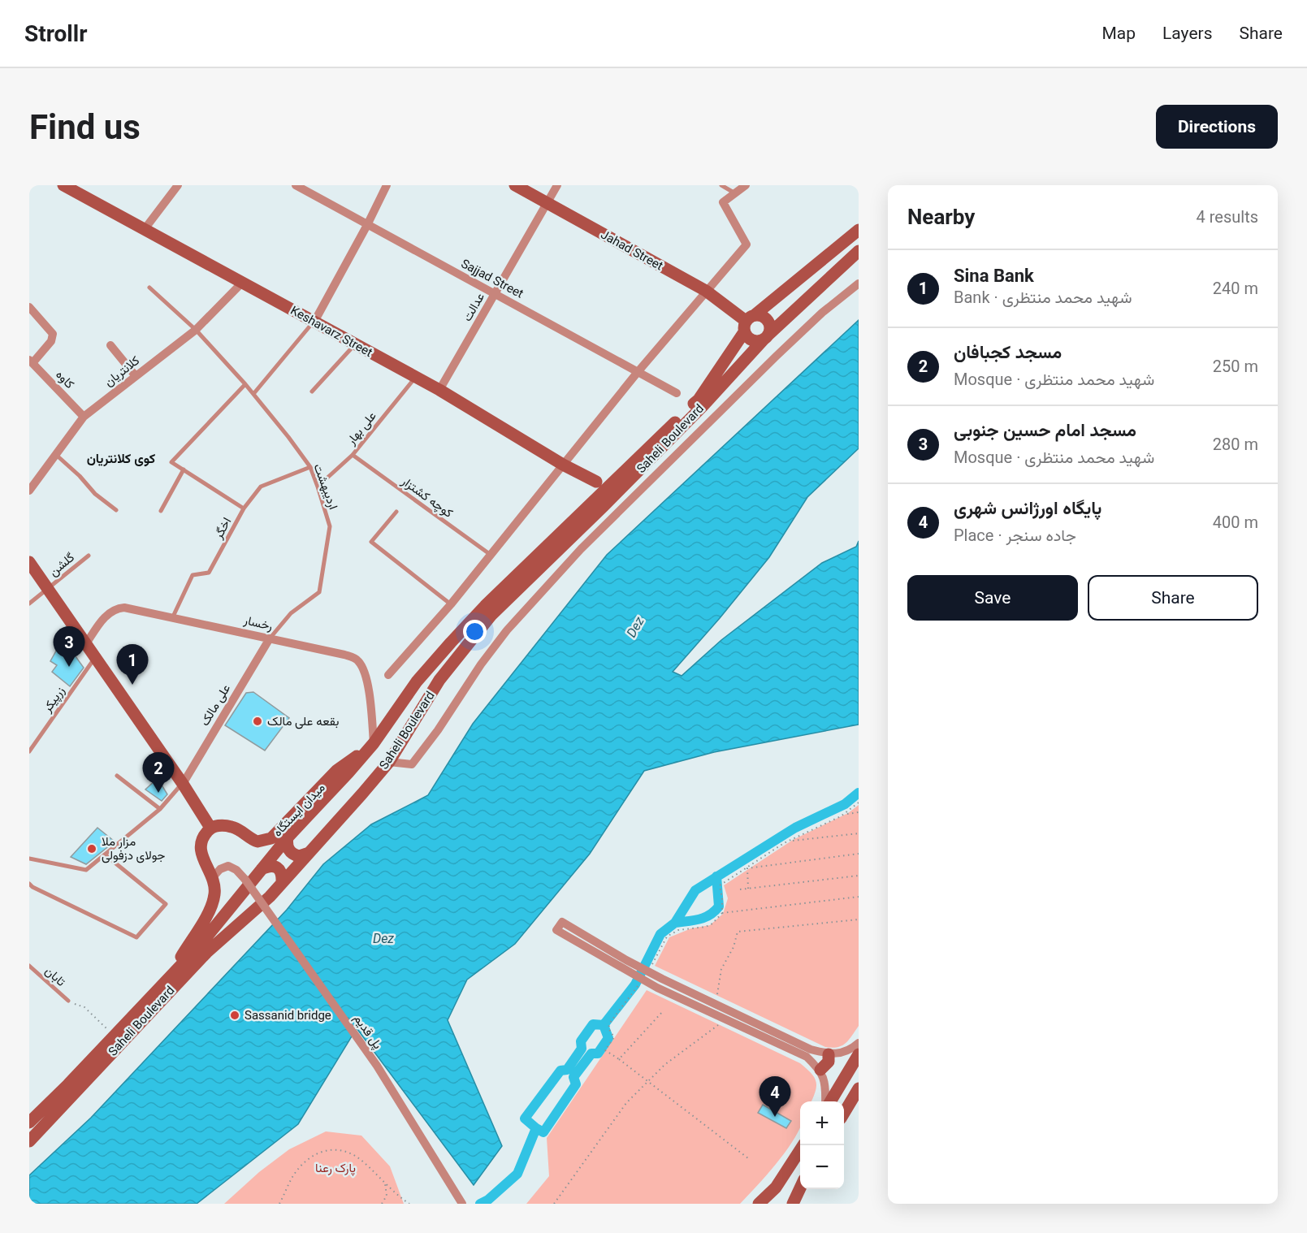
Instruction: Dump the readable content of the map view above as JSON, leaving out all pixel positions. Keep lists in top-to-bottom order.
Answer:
{
  "streets": {
    "main road": [
      "Jahad Street",
      "Keshavarz Street",
      "Saheli Boulevard",
      "میدان ایستگاه"
    ],
    "street": [
      "Sajjad Street",
      "عدالت",
      "کلانتریان",
      "کاوه",
      "رخسار",
      "علی مالک",
      "پل قدیم"
    ],
    "lane": [
      "علی بهار",
      "اردیبهشت",
      "کوچه کشتزار",
      "اخگر",
      "گلشن",
      "زرپیکر",
      "تابان"
    ]
  },
  "crossings": [
    ["Jahad Street", "عدالت"],
    ["Jahad Street", "Saheli Boulevard"],
    ["Sajjad Street", "عدالت"],
    ["عدالت", "Keshavarz Street"],
    ["Keshavarz Street", "کلانتریان"],
    ["Keshavarz Street", "علی بهار"],
    ["کلانتریان", "کاوه"],
    ["کلانتریان", "اردیبهشت"],
    ["علی بهار", "اردیبهشت"],
    ["علی بهار", "کوچه کشتزار"],
    ["Saheli Boulevard", "رخسار"],
    ["Saheli Boulevard", "میدان ایستگاه"],
    ["اردیبهشت", "اخگر"],
    ["اردیبهشت", "رخسار"],
    ["اردیبهشت", "علی مالک"],
    ["اخگر", "رخسار"],
    ["رخسار", "علی مالک"],
    ["رخسار", "میدان ایستگاه"]
  ],
  "districts": ["کوی کلانتریان"],
  "water": ["Dez"],
  "parks": ["پارک رعنا"],
  "places": ["بقعه علی مالک", "مزار ملا جولای دزفولی", "Sassanid bridge"],
  "page": {
    "header": "Strollr",
    "nav": ["Map", "Layers", "Share"],
    "buttons": [
      "Directions",
      ["Save", "Share"]
    ],
    "title": "Find us",
    "heading": ["Nearby", "4 results"],
    "list": [
      {
        "mark": "1",
        "name": "Sina Bank",
        "note": "Bank · شهید محمد منتظری",
        "value": "240 m"
      },
      {
        "mark": "2",
        "name": "مسجد کجبافان",
        "note": "Mosque · شهید محمد منتظری",
        "value": "250 m"
      },
      {
        "mark": "3",
        "name": "مسجد امام حسین جنوبی",
        "note": "Mosque · شهید محمد منتظری",
        "value": "280 m"
      },
      {
        "mark": "4",
        "name": "پایگاه اورژانس شهری",
        "note": "Place · جاده سنجر",
        "value": "400 m"
      }
    ],
    "pins": [
      "3",
      "1",
      "2",
      "4"
    ],
    "map_buttons": ["+", "−"]
  }
}
